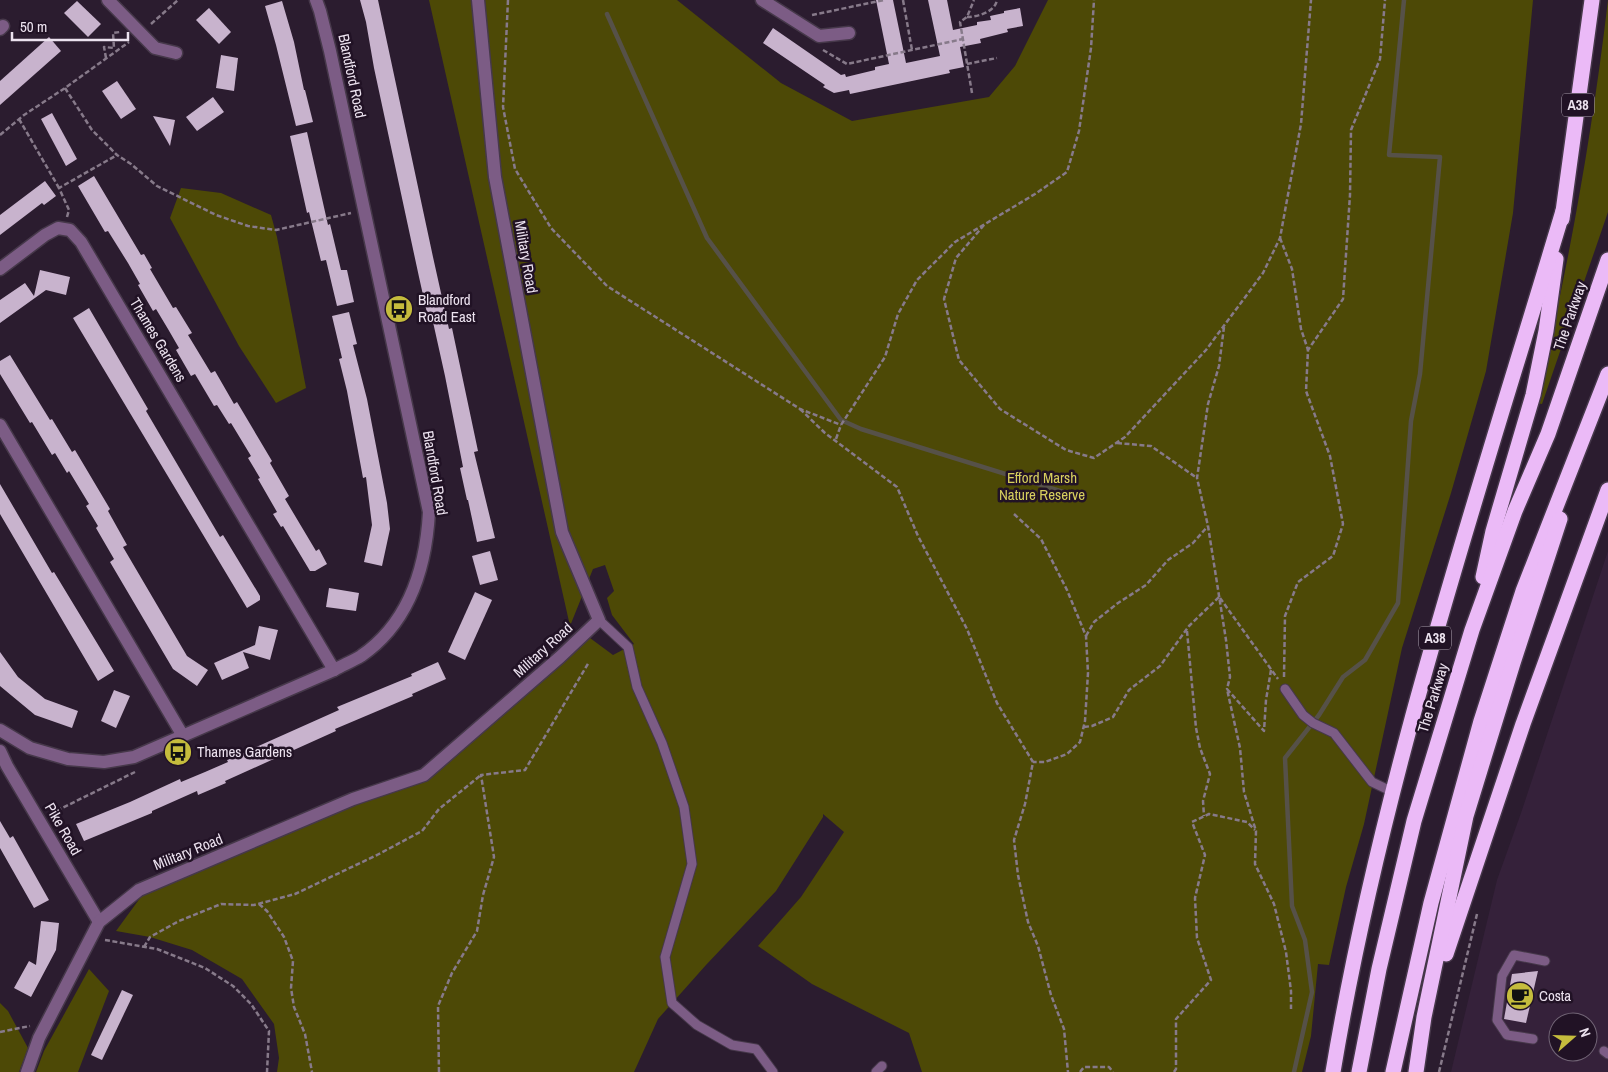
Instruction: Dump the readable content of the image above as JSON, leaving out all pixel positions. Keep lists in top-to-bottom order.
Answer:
{
  "streets": {
    "highway": ["A38", "The Parkway"],
    "street": [
      "Blandford Road",
      "Military Road",
      "Thames Gardens",
      "Pike Road"
    ]
  },
  "crossings": [
    ["Blandford Road", "Thames Gardens"],
    ["A38", "The Parkway"],
    ["Military Road", "Pike Road"]
  ],
  "parks": ["Efford Marsh Nature Reserve"],
  "places": {
    "bus stop": ["Blandford Road East", "Thames Gardens"],
    "cafe": ["Costa"]
  },
  "scale_bar": "50 m",
  "north": "right"
}
